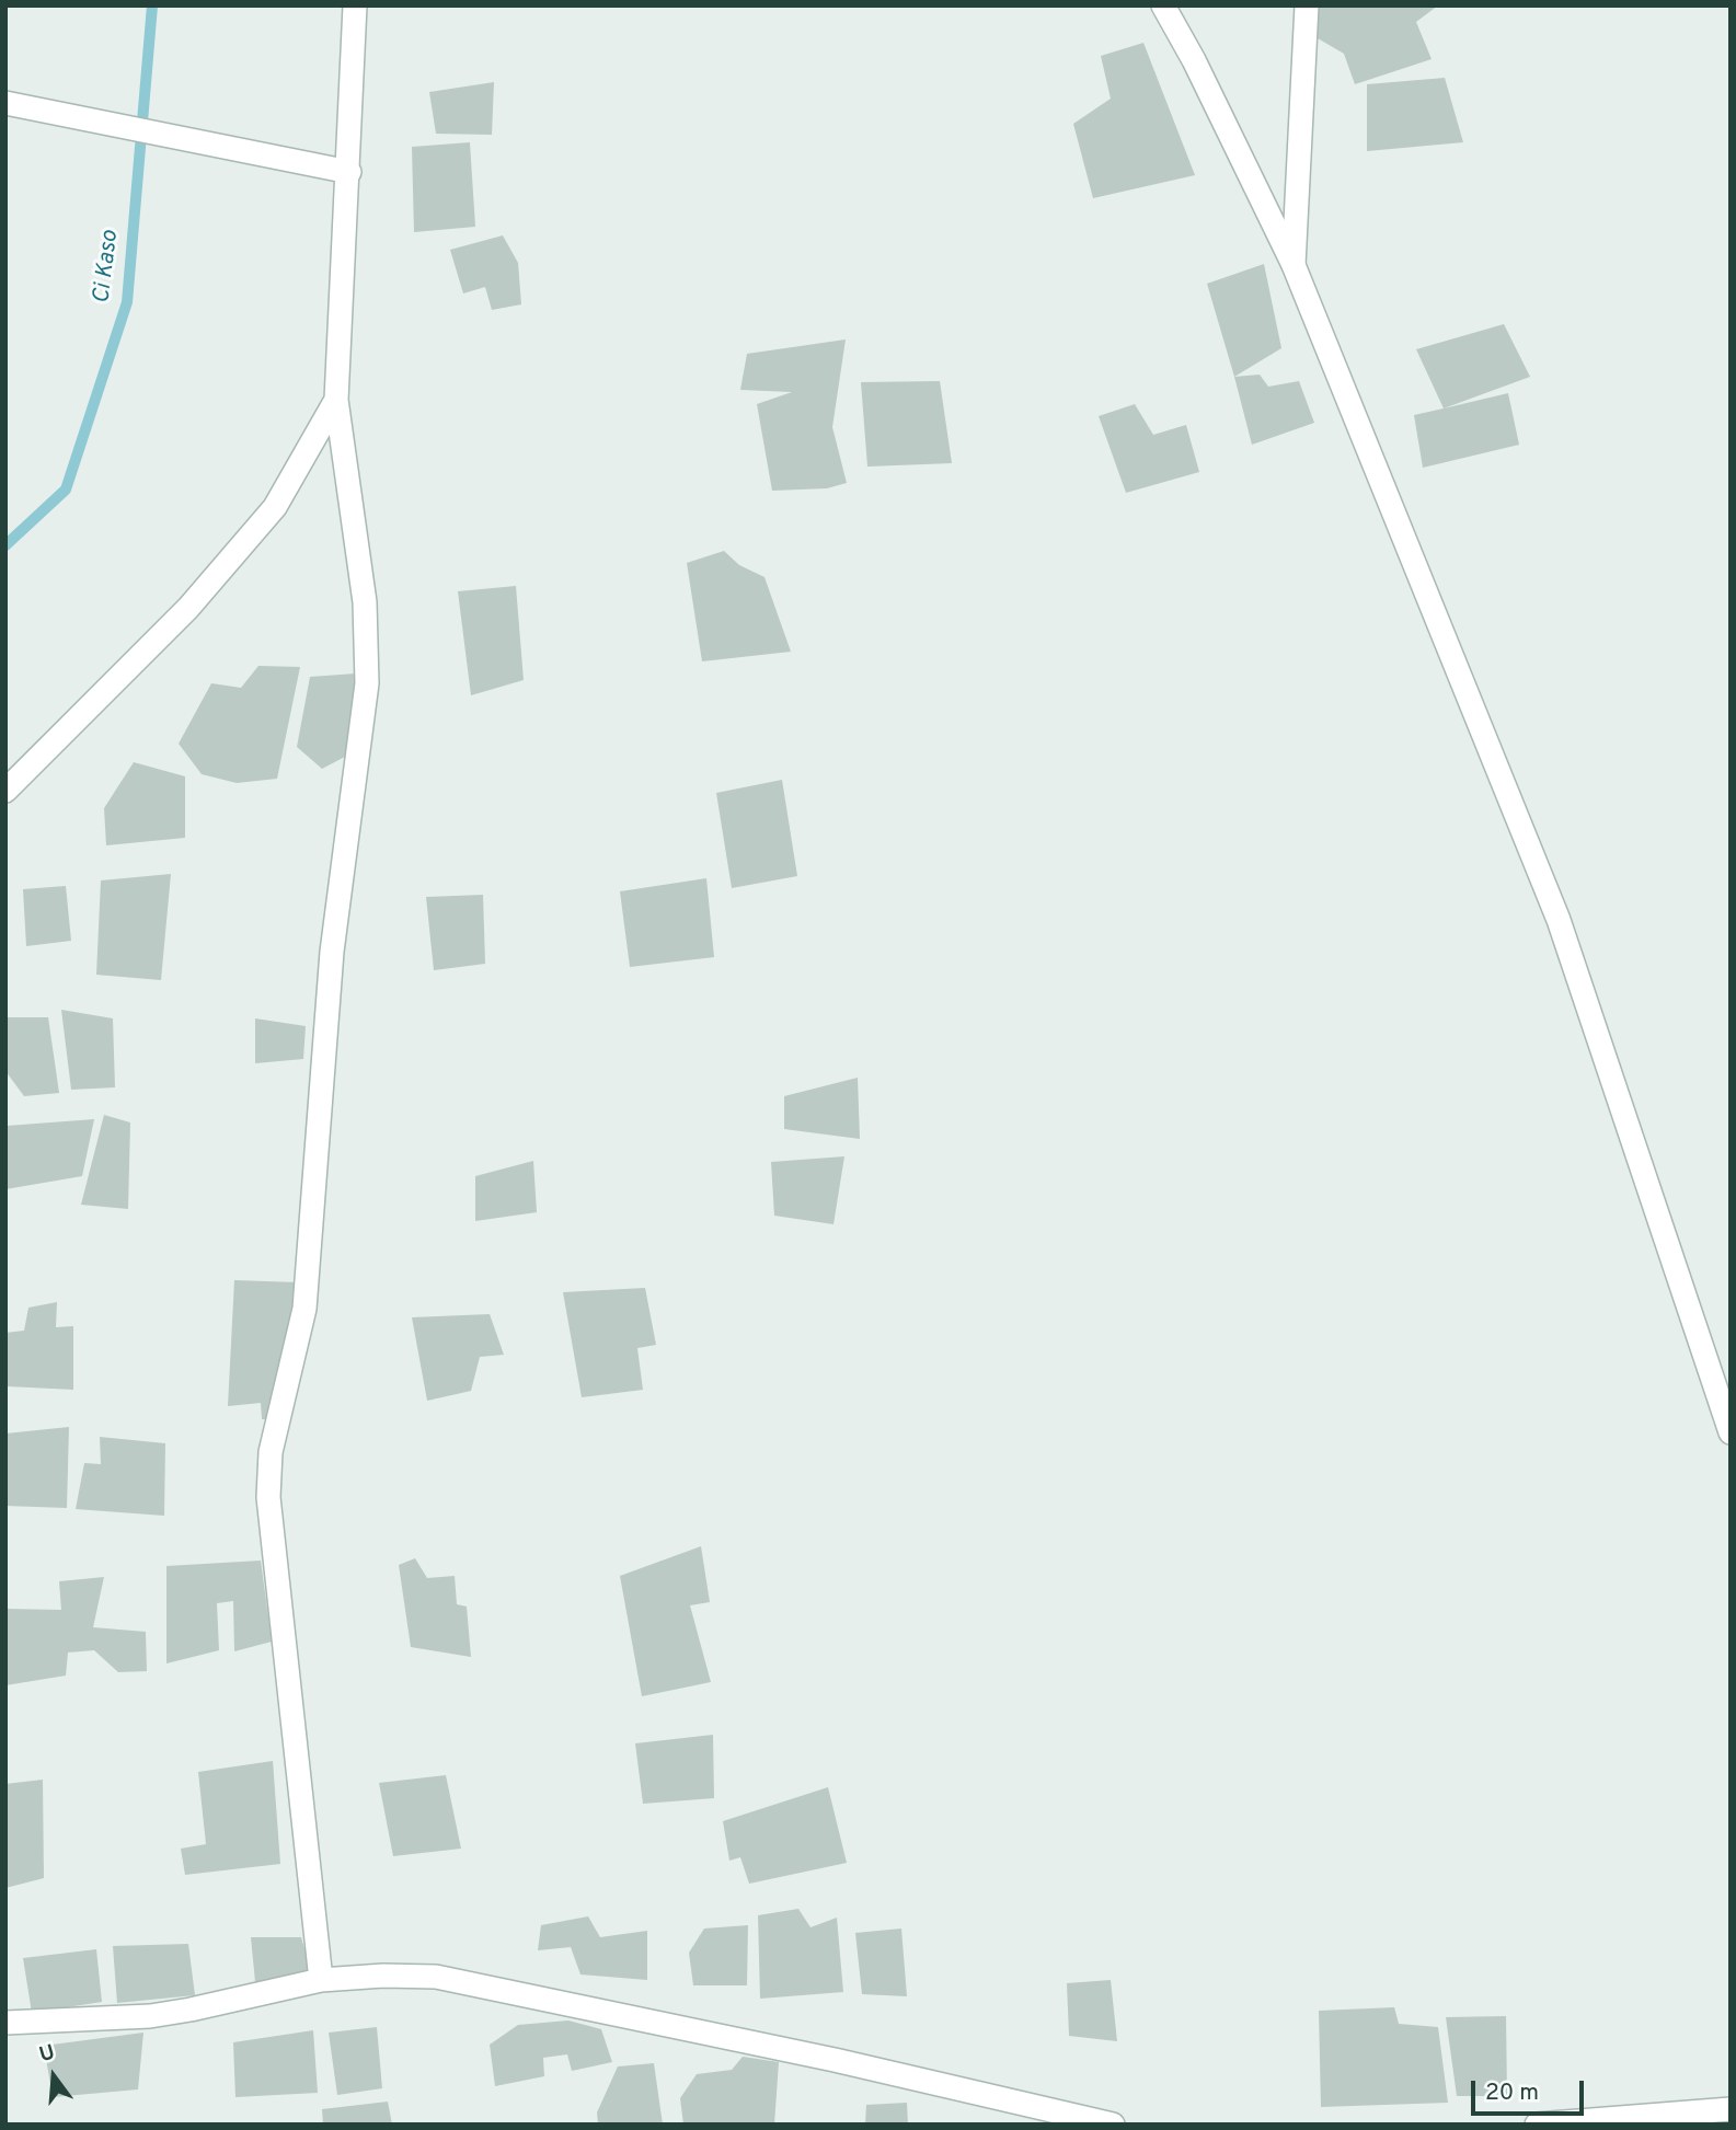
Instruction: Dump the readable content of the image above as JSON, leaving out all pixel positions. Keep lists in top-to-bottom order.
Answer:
{
  "water": ["Ci Kaso"],
  "scale_bar": "20 m",
  "north": "top"
}
